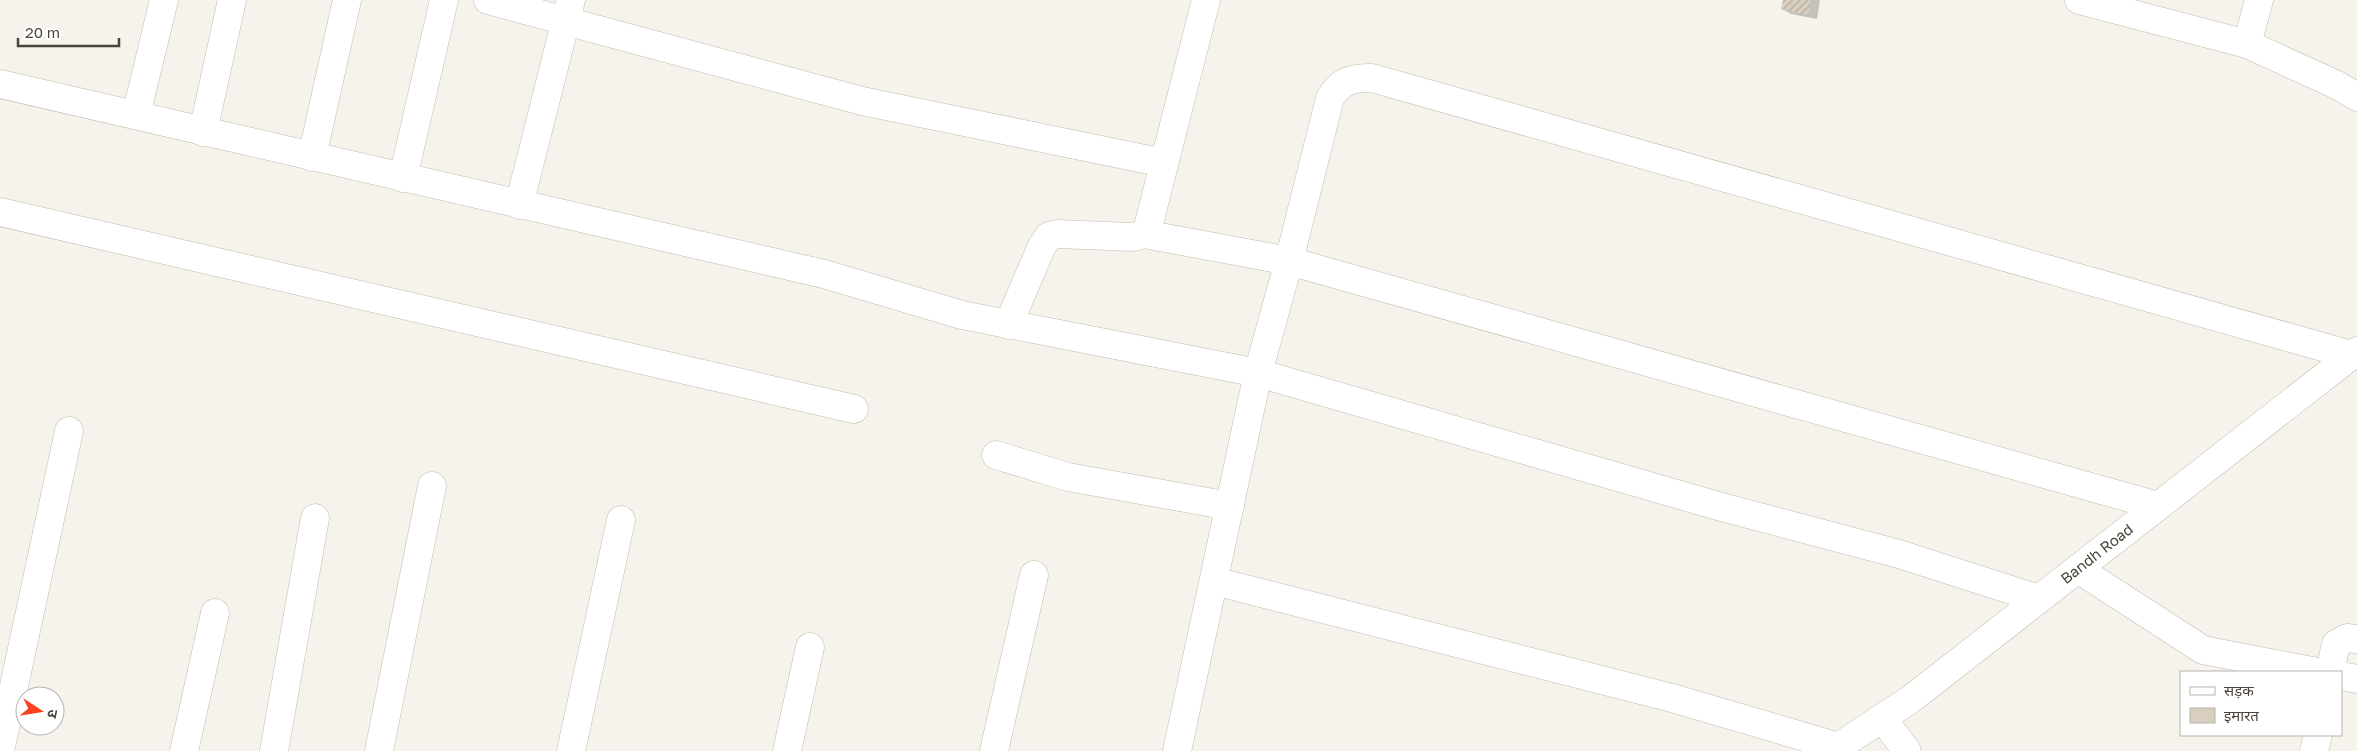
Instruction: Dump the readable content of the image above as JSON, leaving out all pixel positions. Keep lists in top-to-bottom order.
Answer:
{
  "streets": {
    "street": ["Bandh Road"]
  },
  "legend": ["सड़क", "इमारत"],
  "scale_bar": "20 m",
  "north": "right"
}
